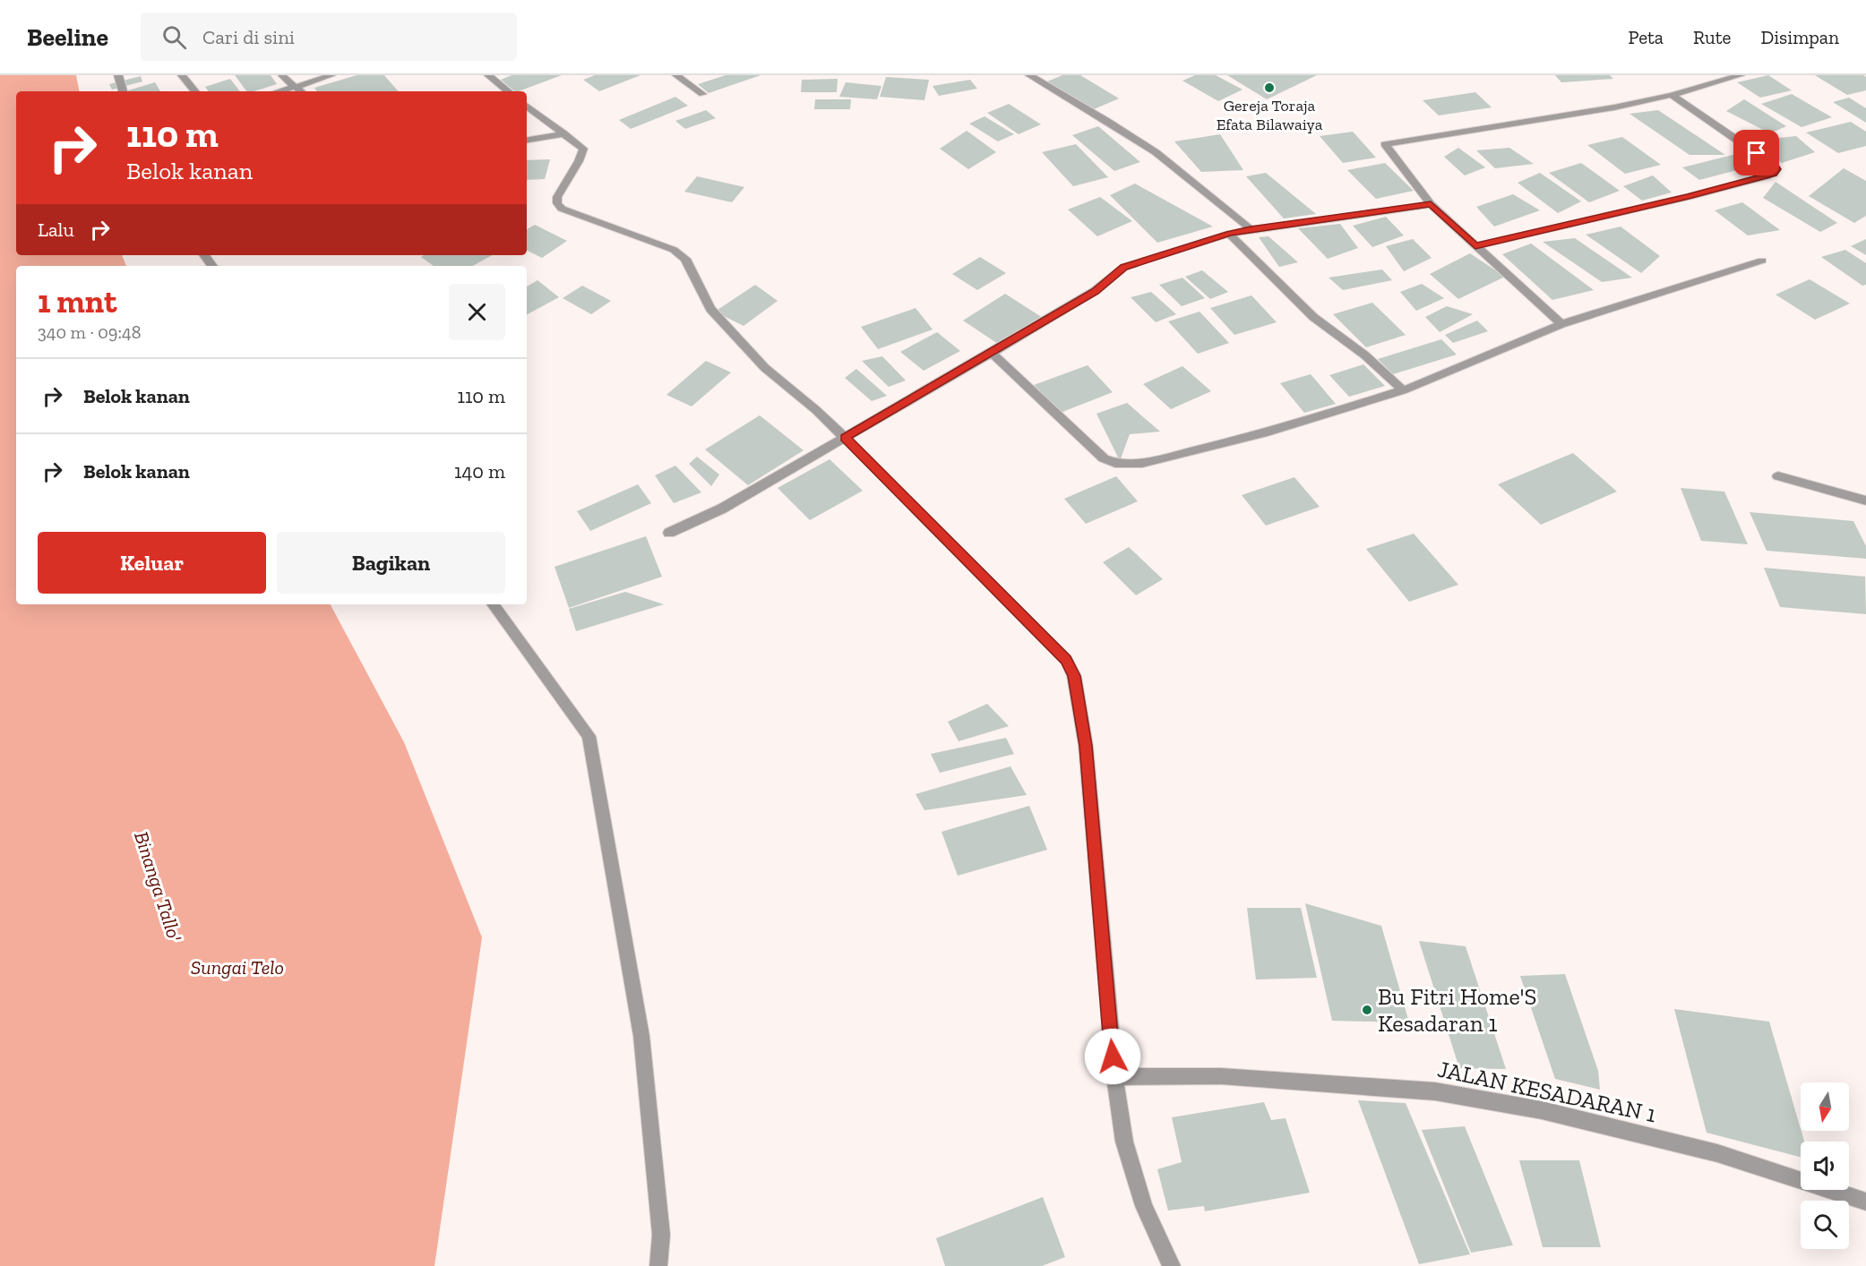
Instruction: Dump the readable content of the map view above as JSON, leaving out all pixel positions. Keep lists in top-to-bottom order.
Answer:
{
  "streets": {
    "street": ["JALAN KESADARAN 1"]
  },
  "water": ["Binanga Tallo'", "Sungai Telo"],
  "places": ["Gereja Toraja Efata Bilawaiya", "Bu Fitri Home'S Kesadaran 1"],
  "north": "bottom",
  "page": {
    "header": "Beeline",
    "search": "Cari di sini",
    "nav": ["Peta", "Rute", "Disimpan"],
    "turn": ["110 m", "Belok kanan"],
    "then": "Lalu",
    "heading": ["1 mnt", "340 m · 09:48"],
    "list": [
      {
        "name": "Belok kanan",
        "value": "110 m"
      },
      {
        "name": "Belok kanan",
        "value": "140 m"
      }
    ],
    "buttons": ["Keluar", "Bagikan"]
  }
}
